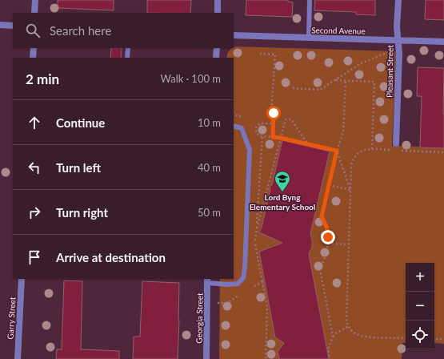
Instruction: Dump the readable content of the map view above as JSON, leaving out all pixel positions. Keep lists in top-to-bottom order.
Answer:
{
  "streets": {
    "street": [
      "Second Avenue",
      "Pleasant Street",
      "Garry Street",
      "Georgia Street"
    ]
  },
  "crossings": [
    ["Second Avenue", "Pleasant Street"]
  ],
  "places": {
    "school or university": ["Lord Byng Elementary School"]
  },
  "page": {
    "search": "Search here",
    "heading": ["2 min", "Walk · 100 m"],
    "list": [
      ["Continue", "10 m"],
      ["Turn left", "40 m"],
      ["Turn right", "50 m"],
      "Arrive at destination"
    ],
    "map_buttons": ["+", "−"]
  }
}
